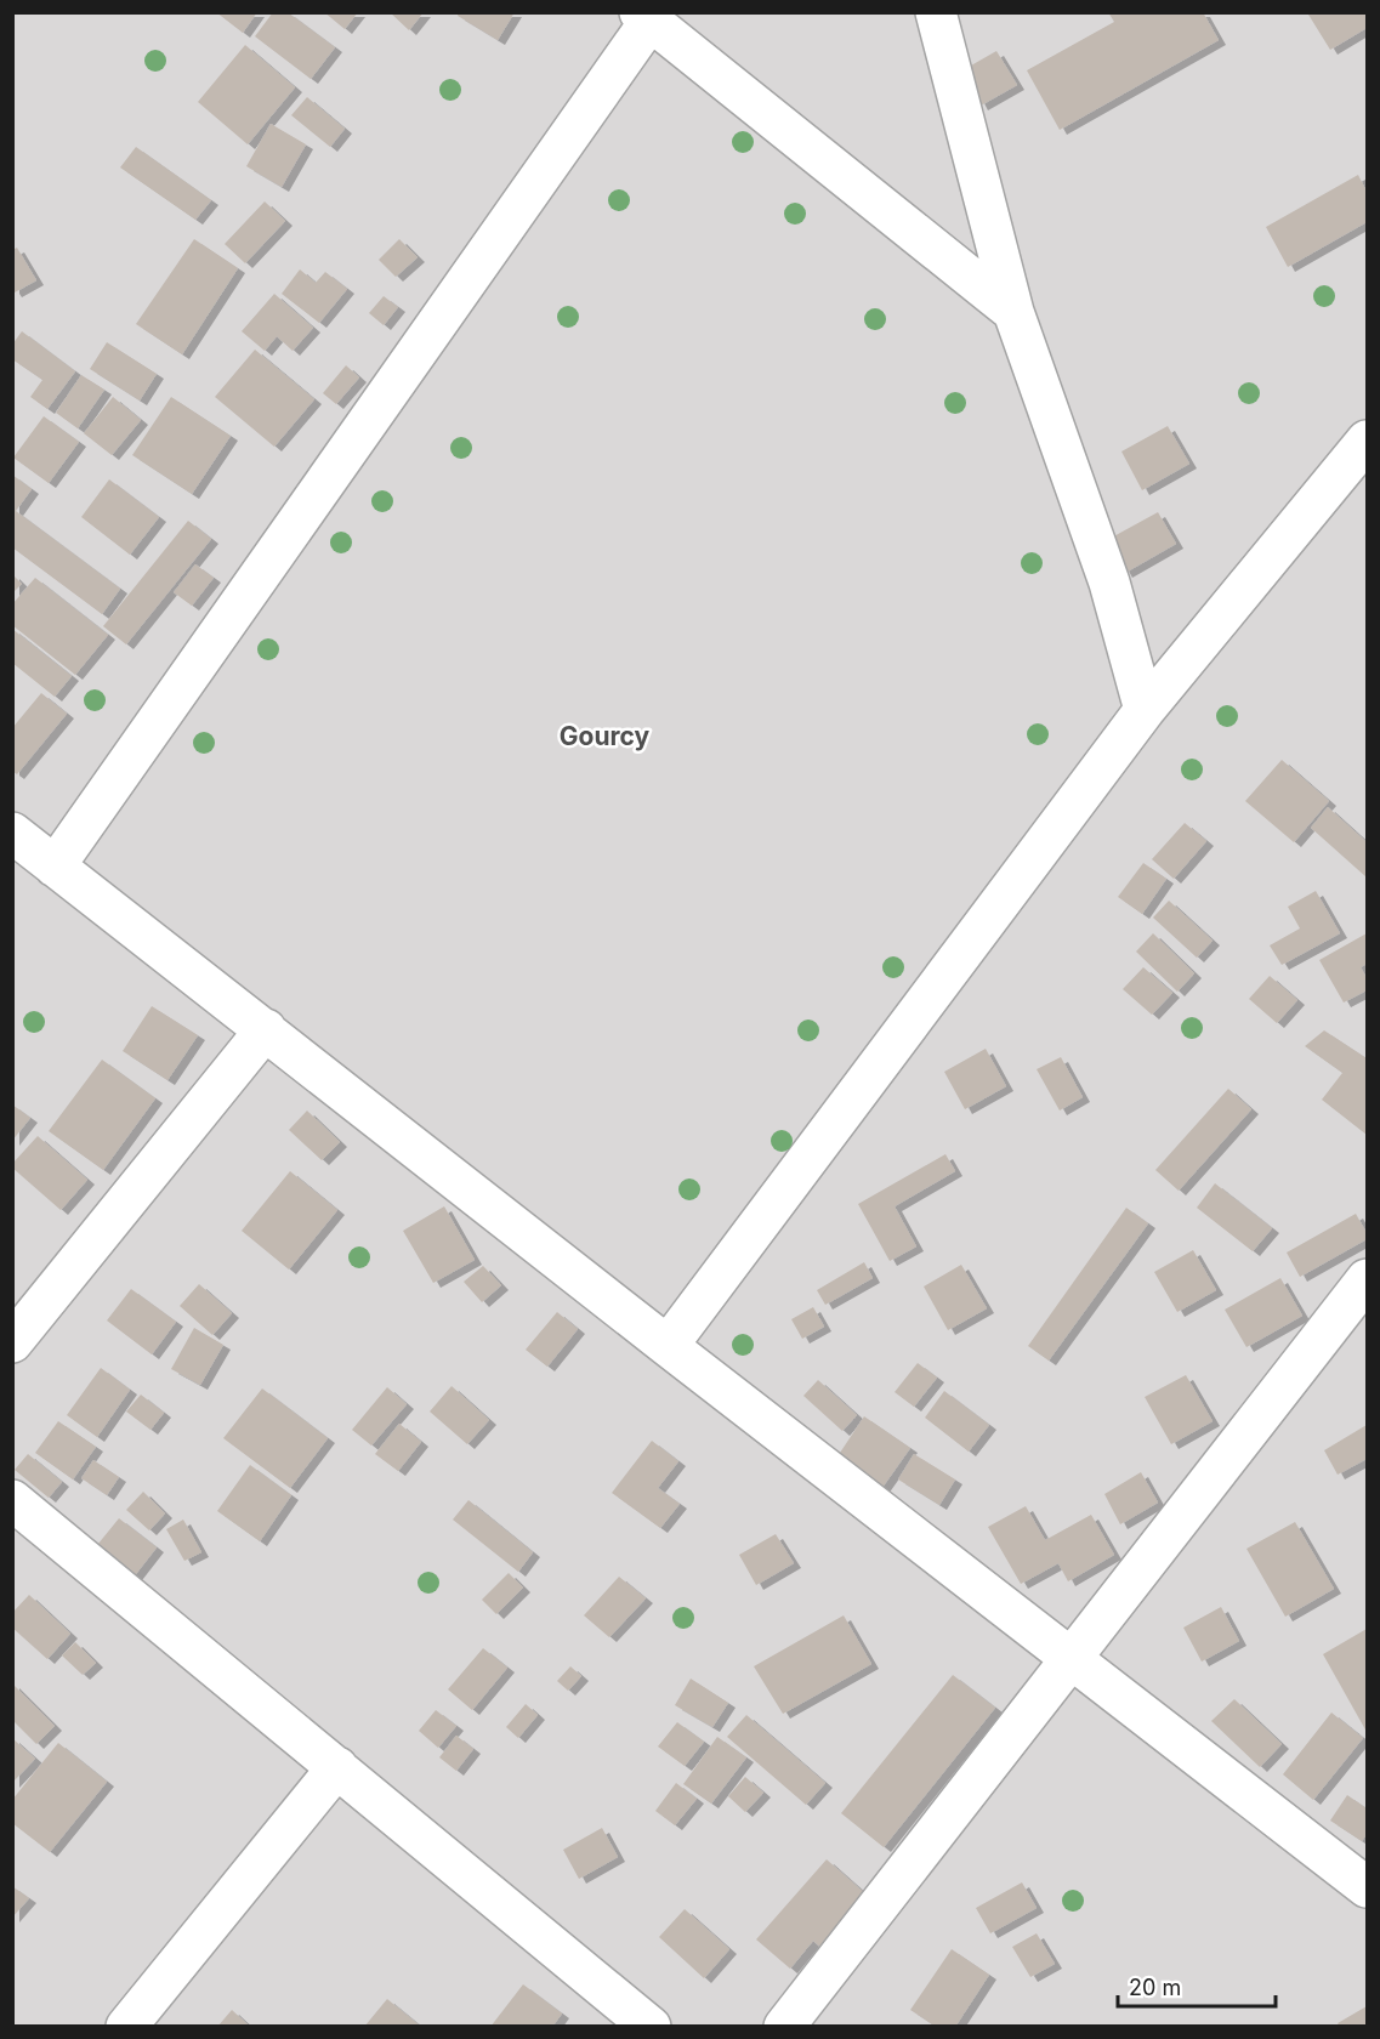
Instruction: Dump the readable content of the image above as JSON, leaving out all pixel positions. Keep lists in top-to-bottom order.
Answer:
{
  "districts": ["Gourcy"],
  "scale_bar": "20 m"
}
